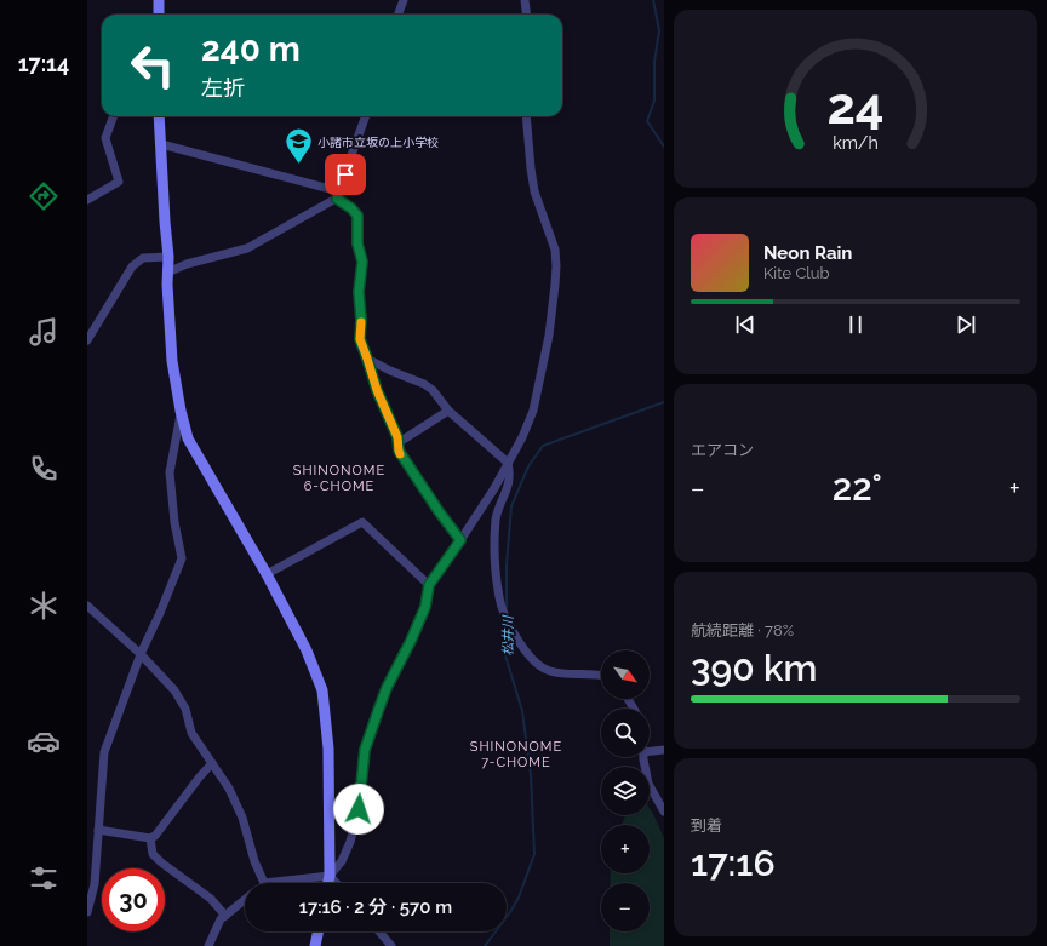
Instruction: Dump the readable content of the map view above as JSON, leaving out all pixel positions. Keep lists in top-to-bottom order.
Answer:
{
  "districts": ["SHINONOME 6-CHOME", "SHINONOME 7-CHOME"],
  "water": ["松井川"],
  "places": {
    "school or university": ["小諸市立坂の上小学校"]
  },
  "north": "bottom right",
  "page": {
    "tabs": "17:14",
    "turn": ["240 m", "左折"],
    "song": ["Neon Rain", "Kite Club"],
    "tile": [
      "エアコン",
      ["航続距離 · 78%", "390 km"],
      ["到着", "17:16"]
    ],
    "heat": ["−", "22°", "+"],
    "map_buttons": ["+", "−"],
    "limit": "30",
    "trip": "17:16 · 2 分 · 570 m",
    "gauge": ["24", "km/h"]
  }
}
